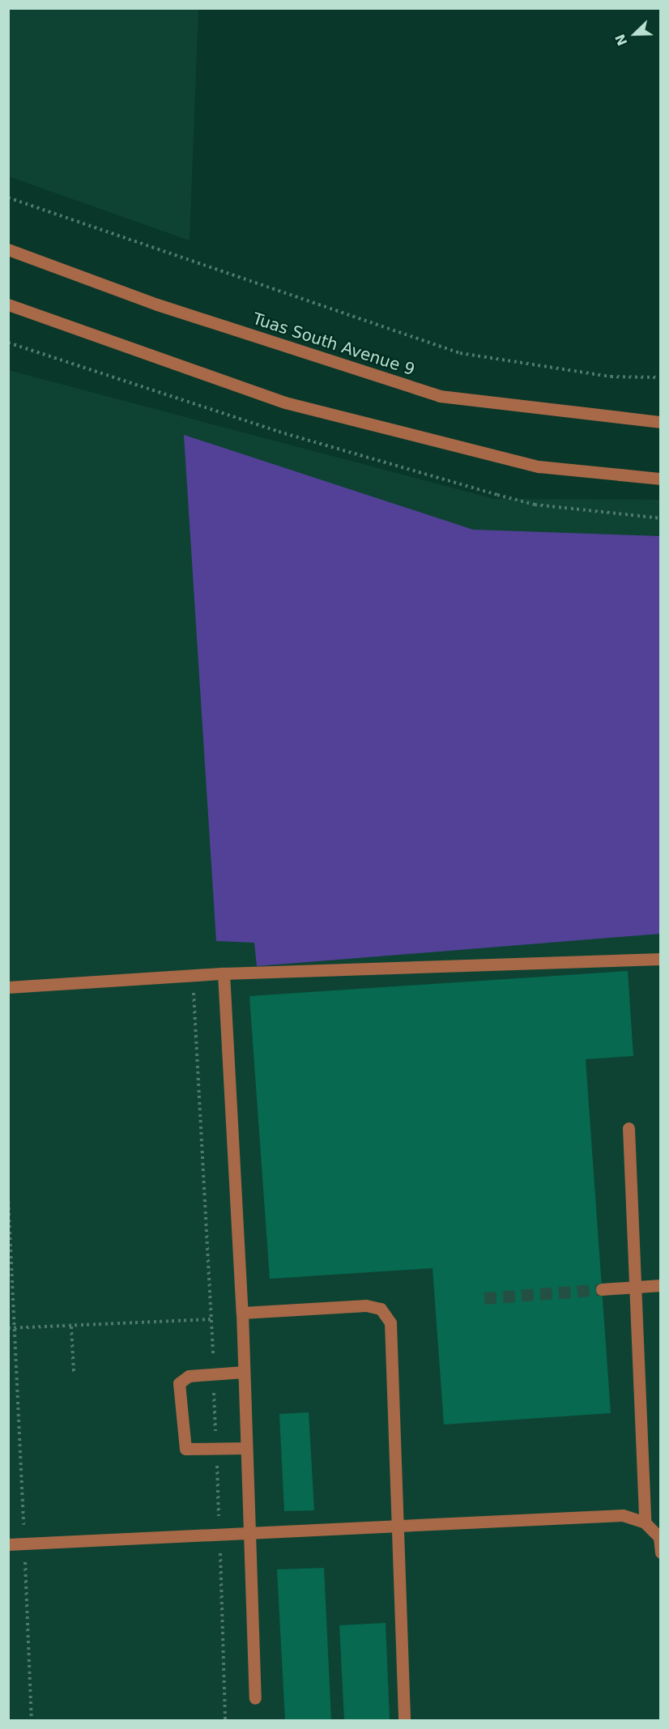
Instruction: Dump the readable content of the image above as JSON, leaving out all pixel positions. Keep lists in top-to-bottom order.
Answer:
{
  "streets": {
    "street": ["Tuas South Avenue 9"]
  },
  "north": "bottom left"
}
